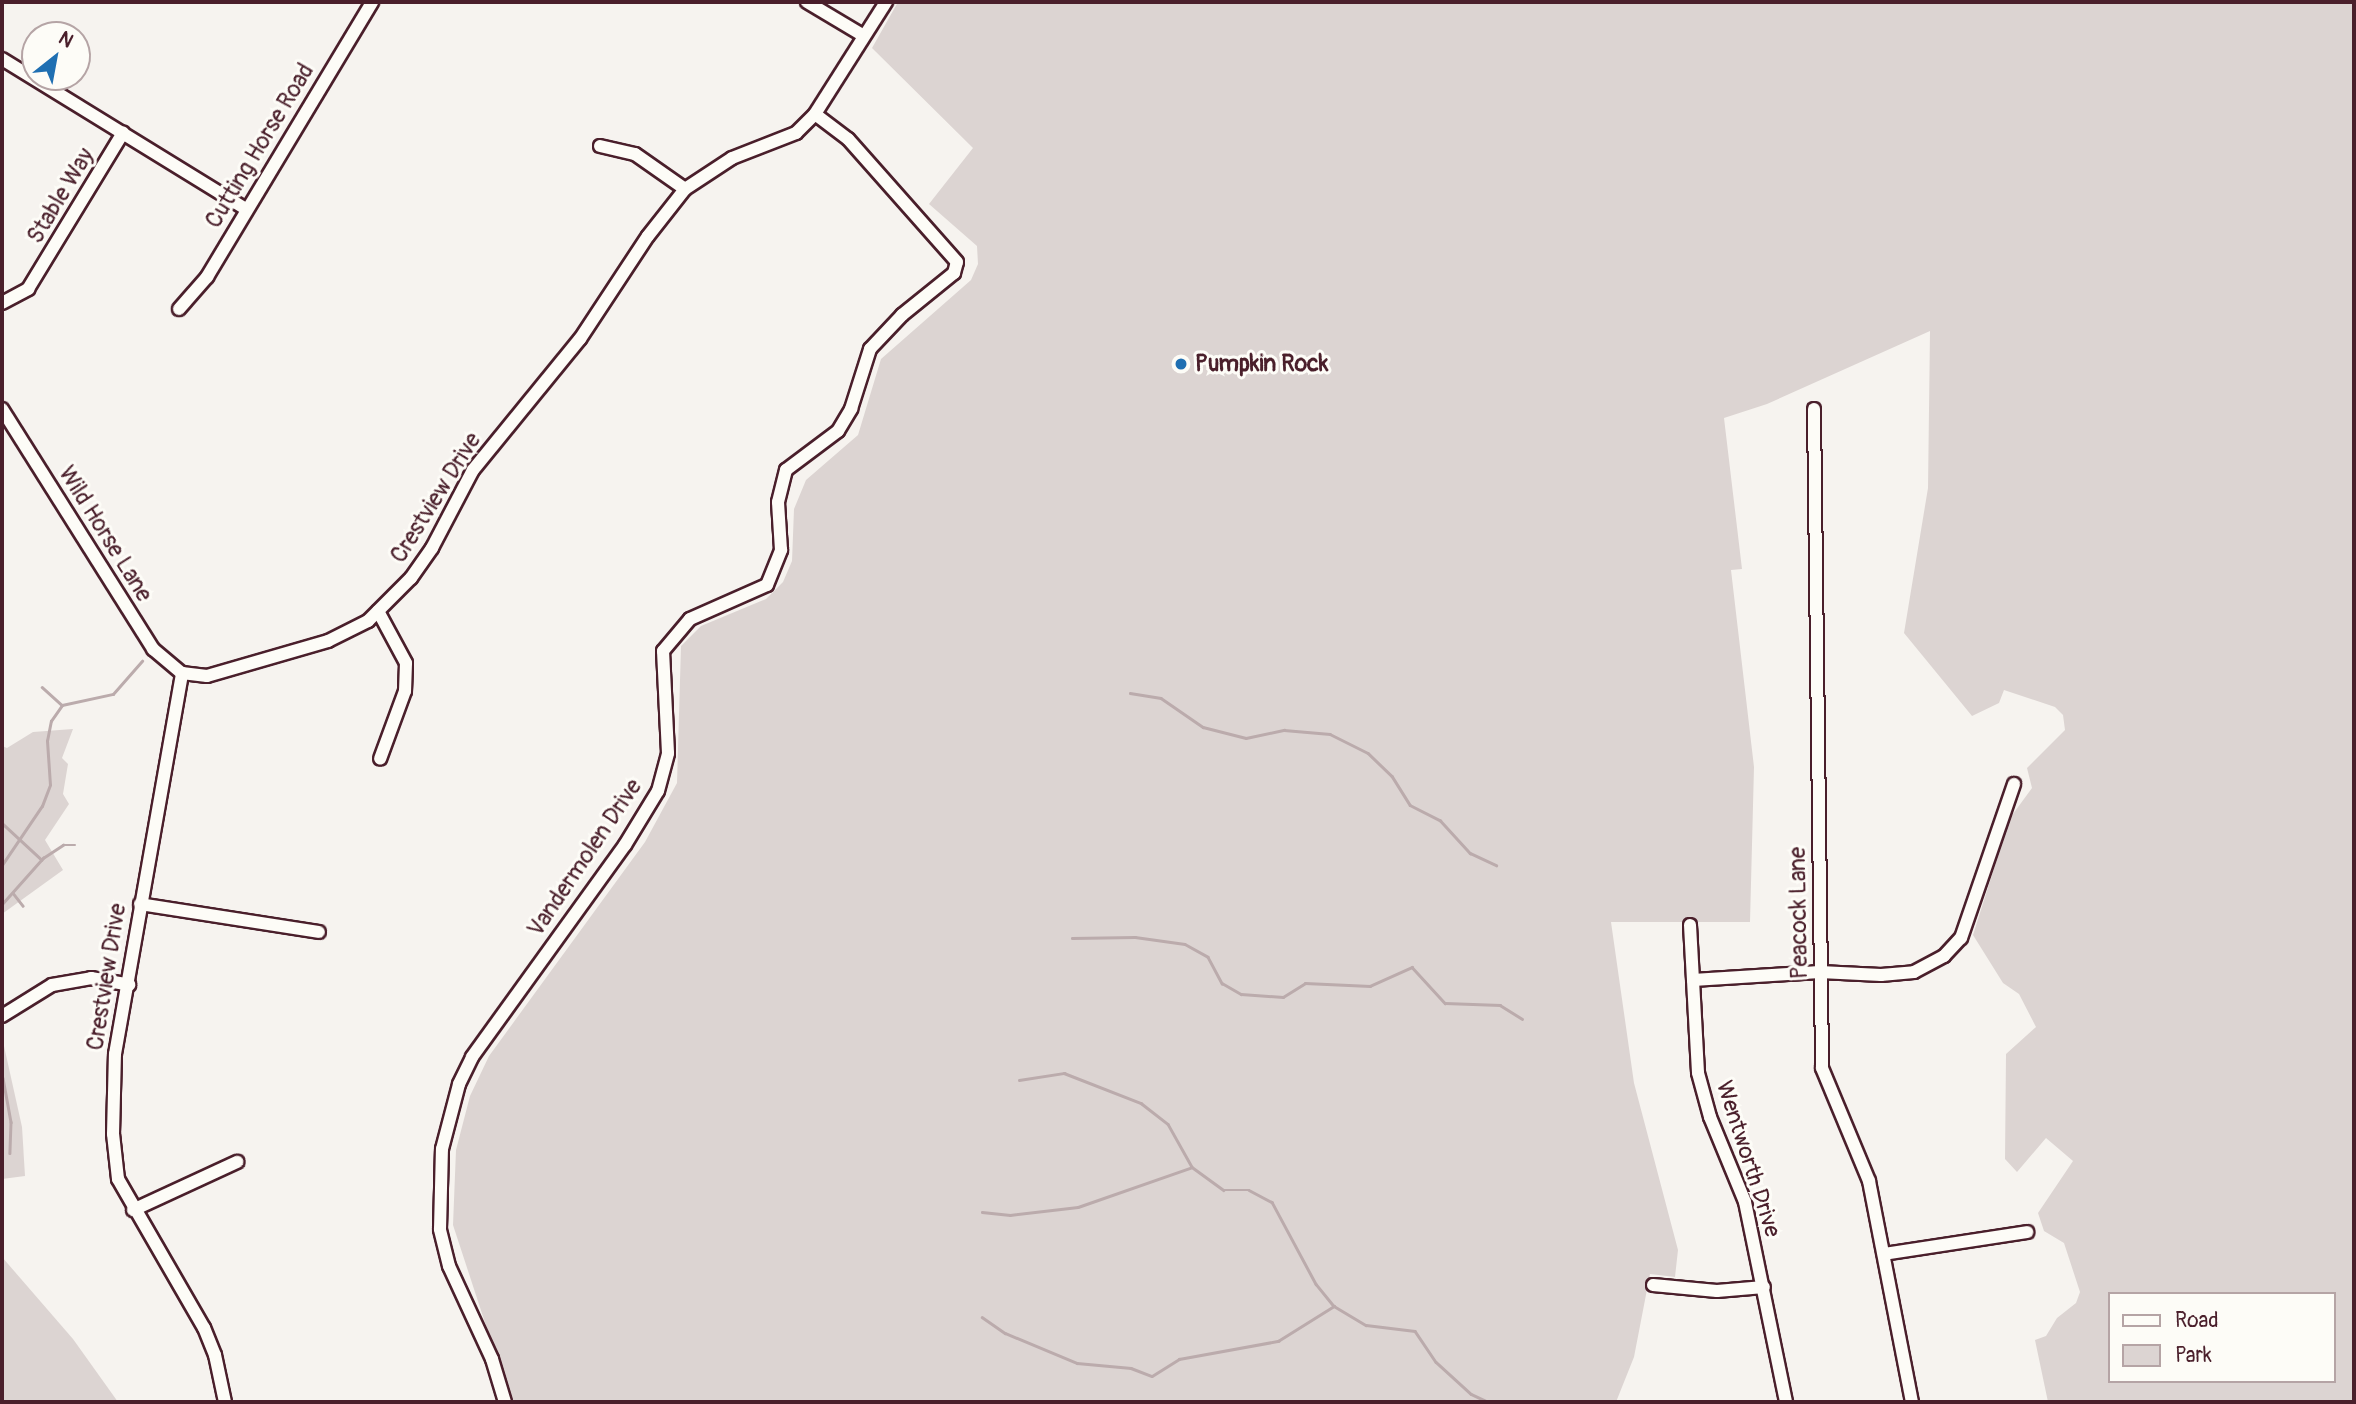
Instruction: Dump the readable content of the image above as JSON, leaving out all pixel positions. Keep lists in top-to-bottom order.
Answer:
{
  "streets": {
    "street": [
      "Cutting Horse Road",
      "Stable Way",
      "Crestview Drive",
      "Wild Horse Lane",
      "Vandermolen Drive",
      "Peacock Lane",
      "Wentworth Drive"
    ]
  },
  "crossings": [
    ["Crestview Drive", "Wild Horse Lane"],
    ["Crestview Drive", "Vandermolen Drive"]
  ],
  "places": ["Pumpkin Rock"],
  "legend": ["Road", "Park"],
  "north": "top right"
}
